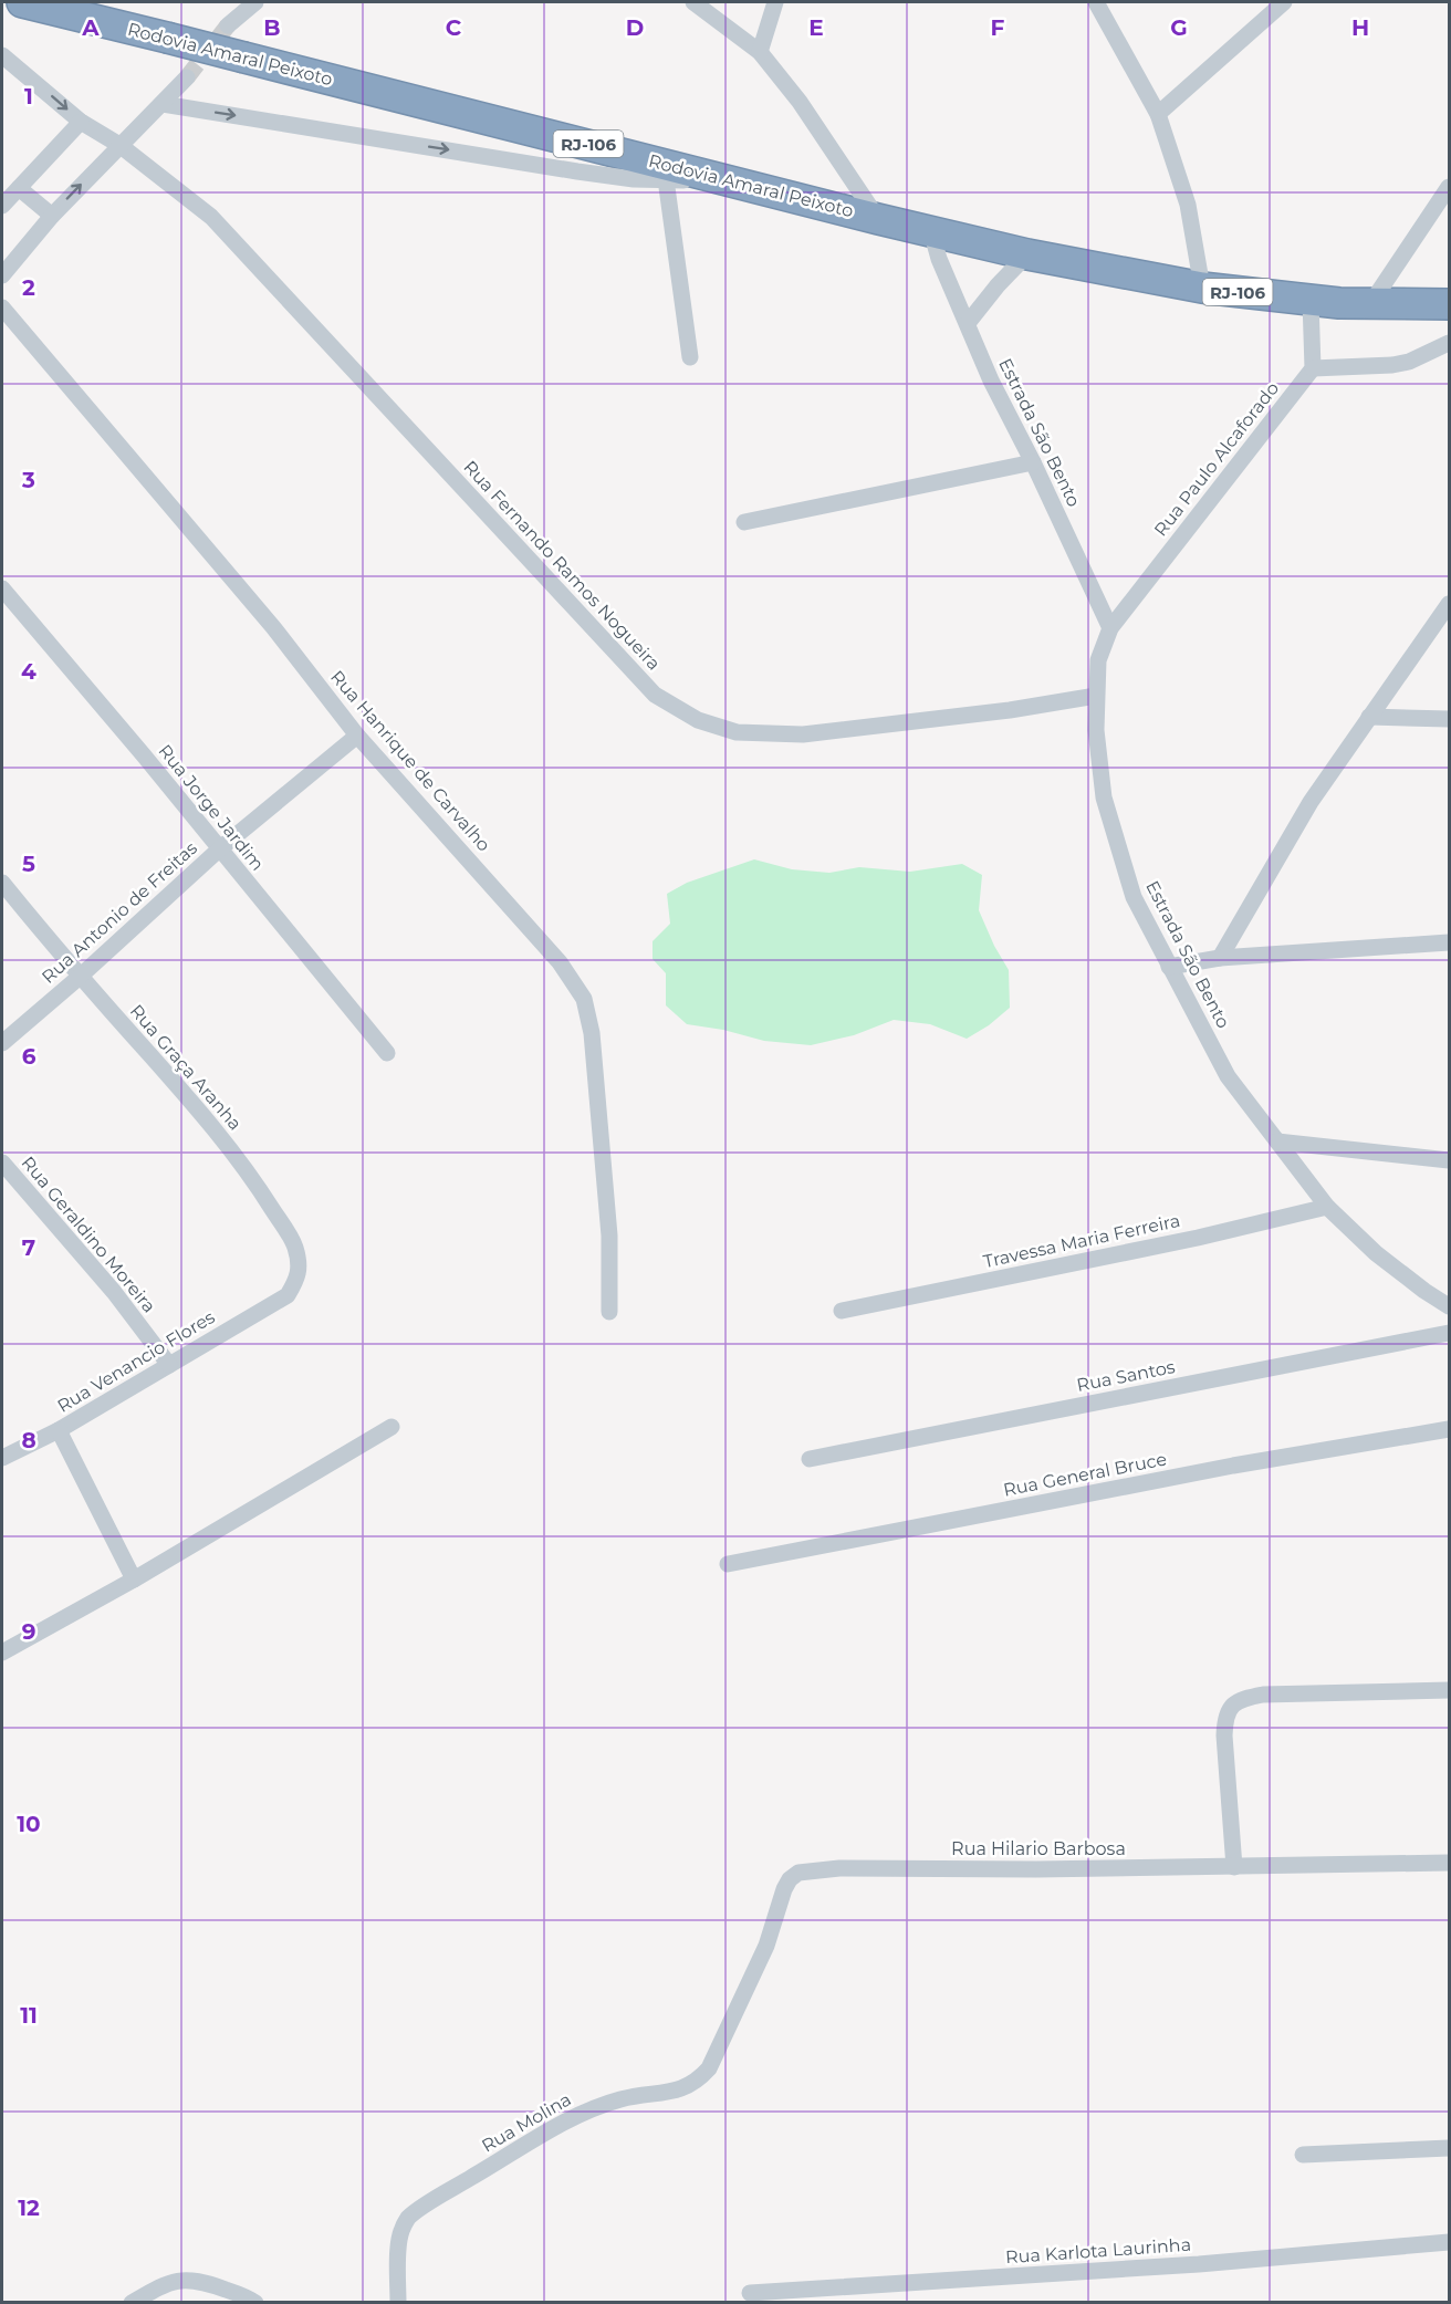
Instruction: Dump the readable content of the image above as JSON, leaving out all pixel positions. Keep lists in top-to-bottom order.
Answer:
{
  "streets": {
    "highway": ["Rodovia Amaral Peixoto", "RJ-106"],
    "street": [
      "Estrada São Bento",
      "Rua Paulo Alcaforado",
      "Rua Fernando Ramos Nogueira",
      "Rua Hanrique de Carvalho",
      "Rua Jorge Jardim",
      "Rua Antonio de Freitas",
      "Rua Graça Aranha",
      "Rua Geraldino Moreira",
      "Travessa Maria Ferreira",
      "Rua Venancio Flores",
      "Rua Santos",
      "Rua General Bruce",
      "Rua Hilario Barbosa",
      "Rua Molina",
      "Rua Karlota Laurinha"
    ]
  },
  "crossings": [
    ["Rodovia Amaral Peixoto", "Estrada São Bento"],
    ["Estrada São Bento", "Rua Paulo Alcaforado"],
    ["Estrada São Bento", "Rua Fernando Ramos Nogueira"],
    ["Estrada São Bento", "Travessa Maria Ferreira"],
    ["Rua Hanrique de Carvalho", "Rua Antonio de Freitas"],
    ["Rua Jorge Jardim", "Rua Antonio de Freitas"],
    ["Rua Antonio de Freitas", "Rua Graça Aranha"],
    ["Rua Graça Aranha", "Rua Venancio Flores"],
    ["Rua Geraldino Moreira", "Rua Venancio Flores"],
    ["Rua Hilario Barbosa", "Rua Molina"]
  ],
  "grid": {
    "columns": [
      "A",
      "B",
      "C",
      "D",
      "E",
      "F",
      "G",
      "H"
    ],
    "rows": [
      "1",
      "2",
      "3",
      "4",
      "5",
      "6",
      "7",
      "8",
      "9",
      "10",
      "11",
      "12"
    ]
  }
}
